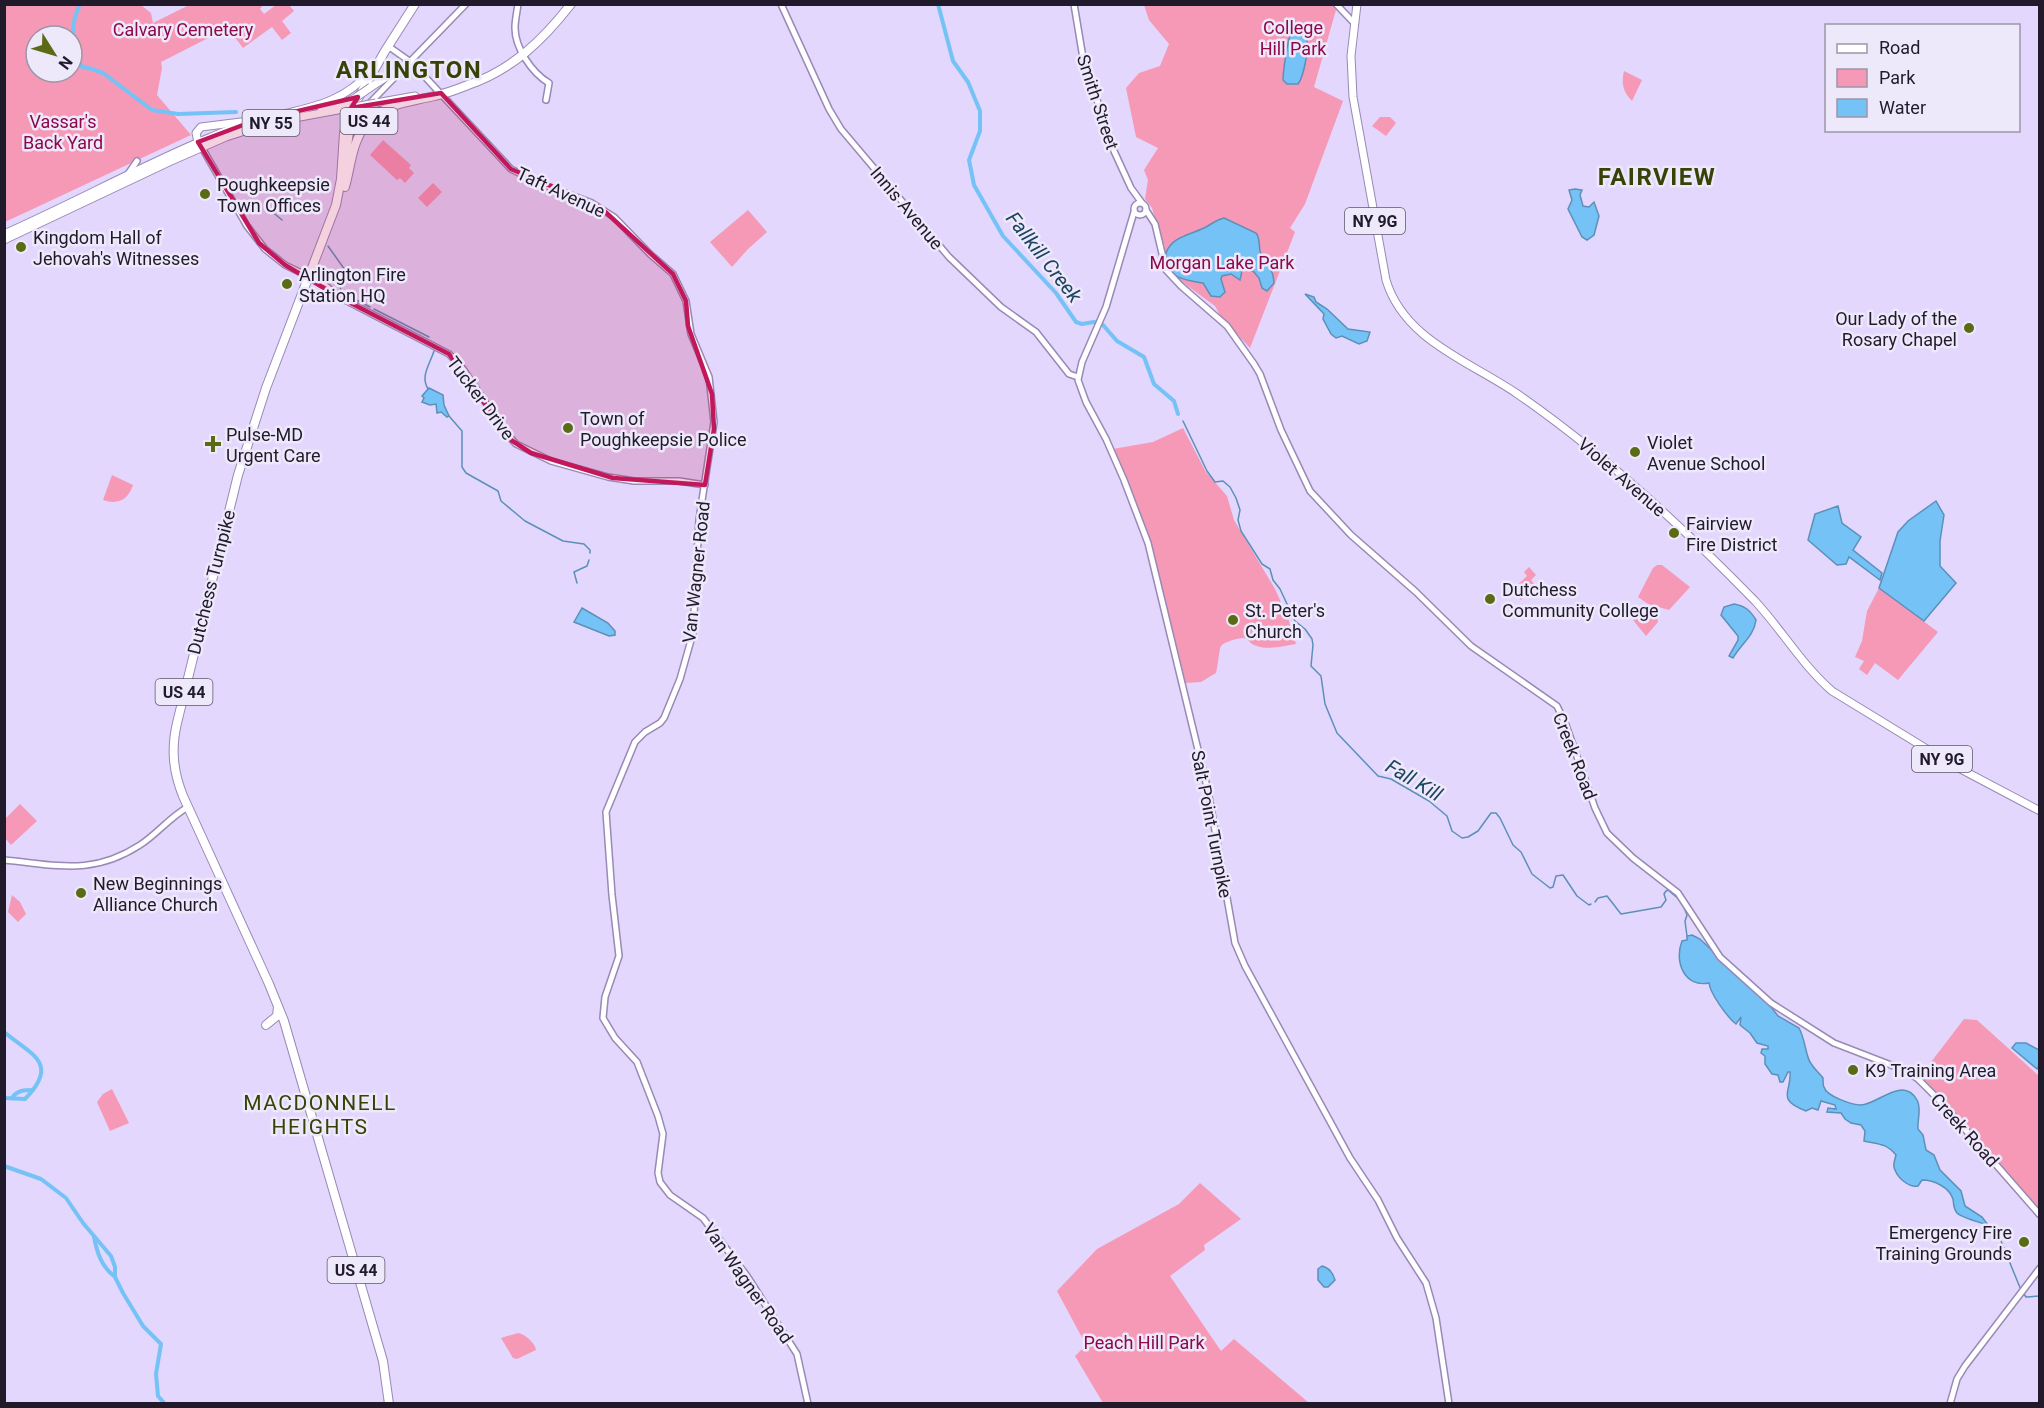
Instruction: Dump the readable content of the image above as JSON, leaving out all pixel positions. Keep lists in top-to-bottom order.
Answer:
{
  "streets": {
    "highway": ["US 44", "Dutchess Turnpike"],
    "main road": ["NY 55", "NY 9G", "Violet Avenue"],
    "street": [
      "Smith Street",
      "Taft Avenue",
      "Innis Avenue",
      "Tucker Drive",
      "Van Wagner Road",
      "Creek Road",
      "Salt Point Turnpike"
    ]
  },
  "crossings": [
    ["Smith Street", "Creek Road"],
    ["US 44", "NY 55"],
    ["US 44", "Taft Avenue"],
    ["US 44", "Dutchess Turnpike"],
    ["NY 55", "Taft Avenue"],
    ["NY 55", "Tucker Drive"],
    ["Taft Avenue", "Van Wagner Road"],
    ["Innis Avenue", "Salt Point Turnpike"],
    ["NY 9G", "Violet Avenue"],
    ["Tucker Drive", "Van Wagner Road"],
    ["Tucker Drive", "Dutchess Turnpike"]
  ],
  "districts": ["ARLINGTON", "FAIRVIEW", "MACDONNELL HEIGHTS"],
  "water": ["Fallkill Creek", "Fall Kill"],
  "parks": [
    "College Hill Park",
    "Calvary Cemetery",
    "Vassar's Back Yard",
    "Morgan Lake Park",
    "Peach Hill Park"
  ],
  "places": {
    "other": [
      "Poughkeepsie Town Offices",
      "Kingdom Hall of Jehovah's Witnesses",
      "Arlington Fire Station HQ",
      "Our Lady of the Rosary Chapel",
      "Town of Poughkeepsie Police",
      "Violet Avenue School",
      "Fairview Fire District",
      "Dutchess Community College",
      "St. Peter's Church",
      "New Beginnings Alliance Church",
      "K9 Training Area",
      "Emergency Fire Training Grounds"
    ],
    "health": ["Pulse-MD Urgent Care"]
  },
  "legend": ["Road", "Park", "Water"],
  "north": "bottom right"
}
